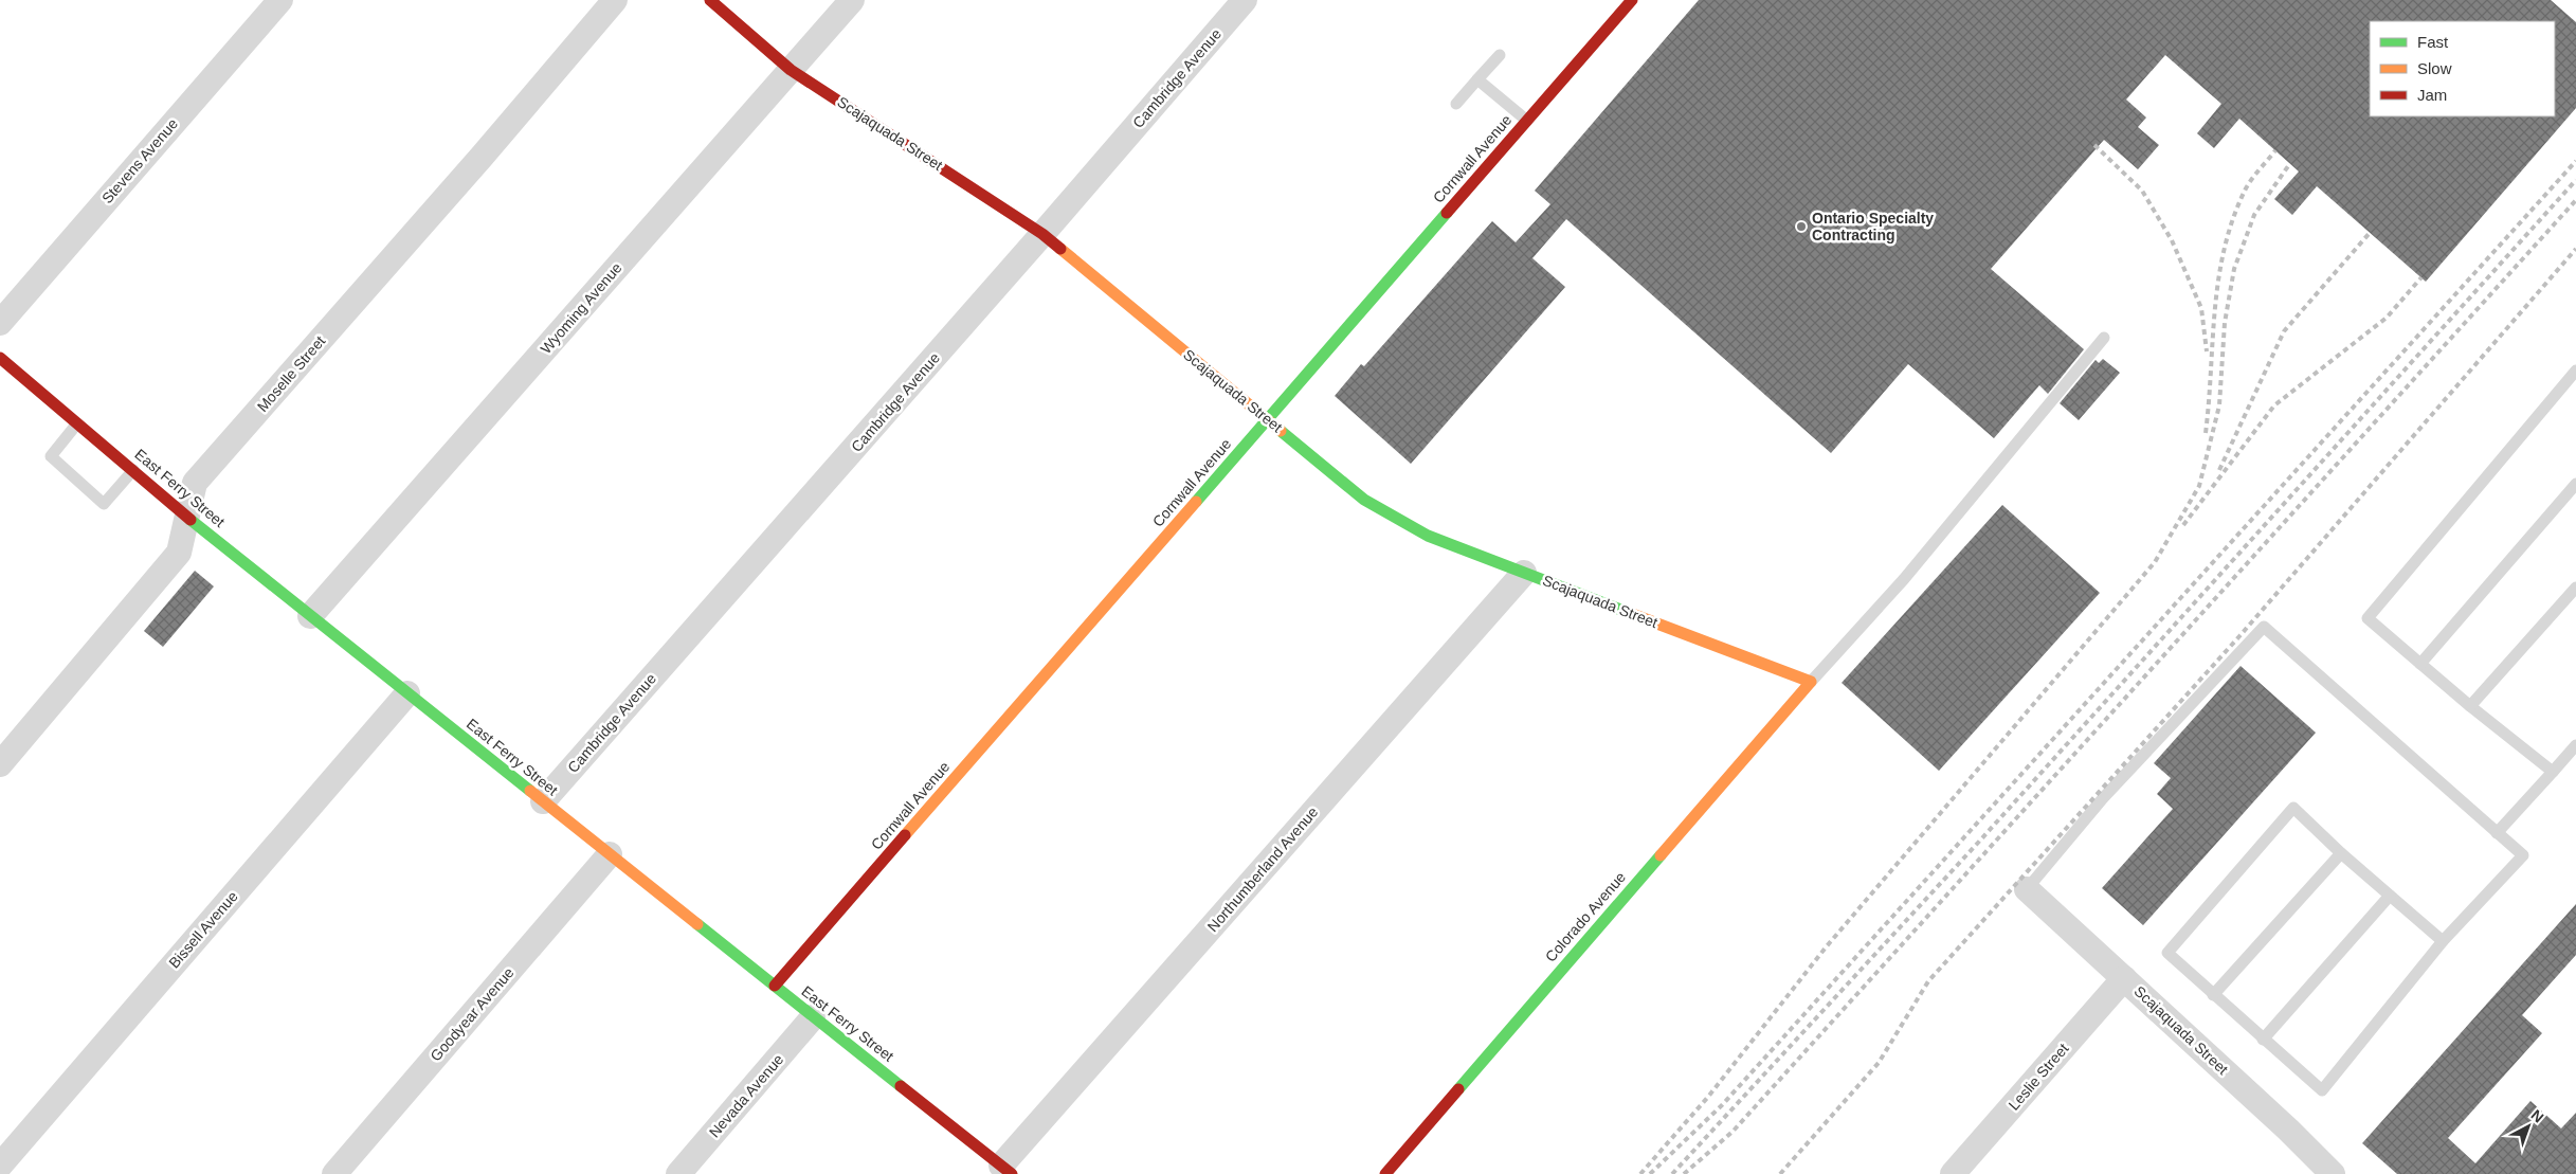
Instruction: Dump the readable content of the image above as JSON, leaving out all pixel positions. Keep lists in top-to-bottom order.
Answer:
{
  "streets": {
    "street": [
      "Cambridge Avenue",
      "Scajaquada Street",
      "Cornwall Avenue",
      "Stevens Avenue",
      "Wyoming Avenue",
      "Moselle Street",
      "East Ferry Street",
      "Northumberland Avenue",
      "Colorado Avenue",
      "Bissell Avenue",
      "Goodyear Avenue",
      "Leslie Street",
      "Nevada Avenue"
    ]
  },
  "crossings": [
    ["Cambridge Avenue", "Scajaquada Street"],
    ["Cambridge Avenue", "East Ferry Street"],
    ["Scajaquada Street", "Cornwall Avenue"],
    ["Scajaquada Street", "Wyoming Avenue"],
    ["Scajaquada Street", "Northumberland Avenue"],
    ["Scajaquada Street", "Colorado Avenue"],
    ["Scajaquada Street", "Leslie Street"],
    ["Cornwall Avenue", "East Ferry Street"],
    ["Wyoming Avenue", "East Ferry Street"],
    ["Moselle Street", "East Ferry Street"],
    ["East Ferry Street", "Northumberland Avenue"],
    ["East Ferry Street", "Bissell Avenue"],
    ["East Ferry Street", "Goodyear Avenue"],
    ["East Ferry Street", "Nevada Avenue"]
  ],
  "places": ["Ontario Specialty Contracting"],
  "legend": ["Fast", "Slow", "Jam"],
  "north": "top right"
}
